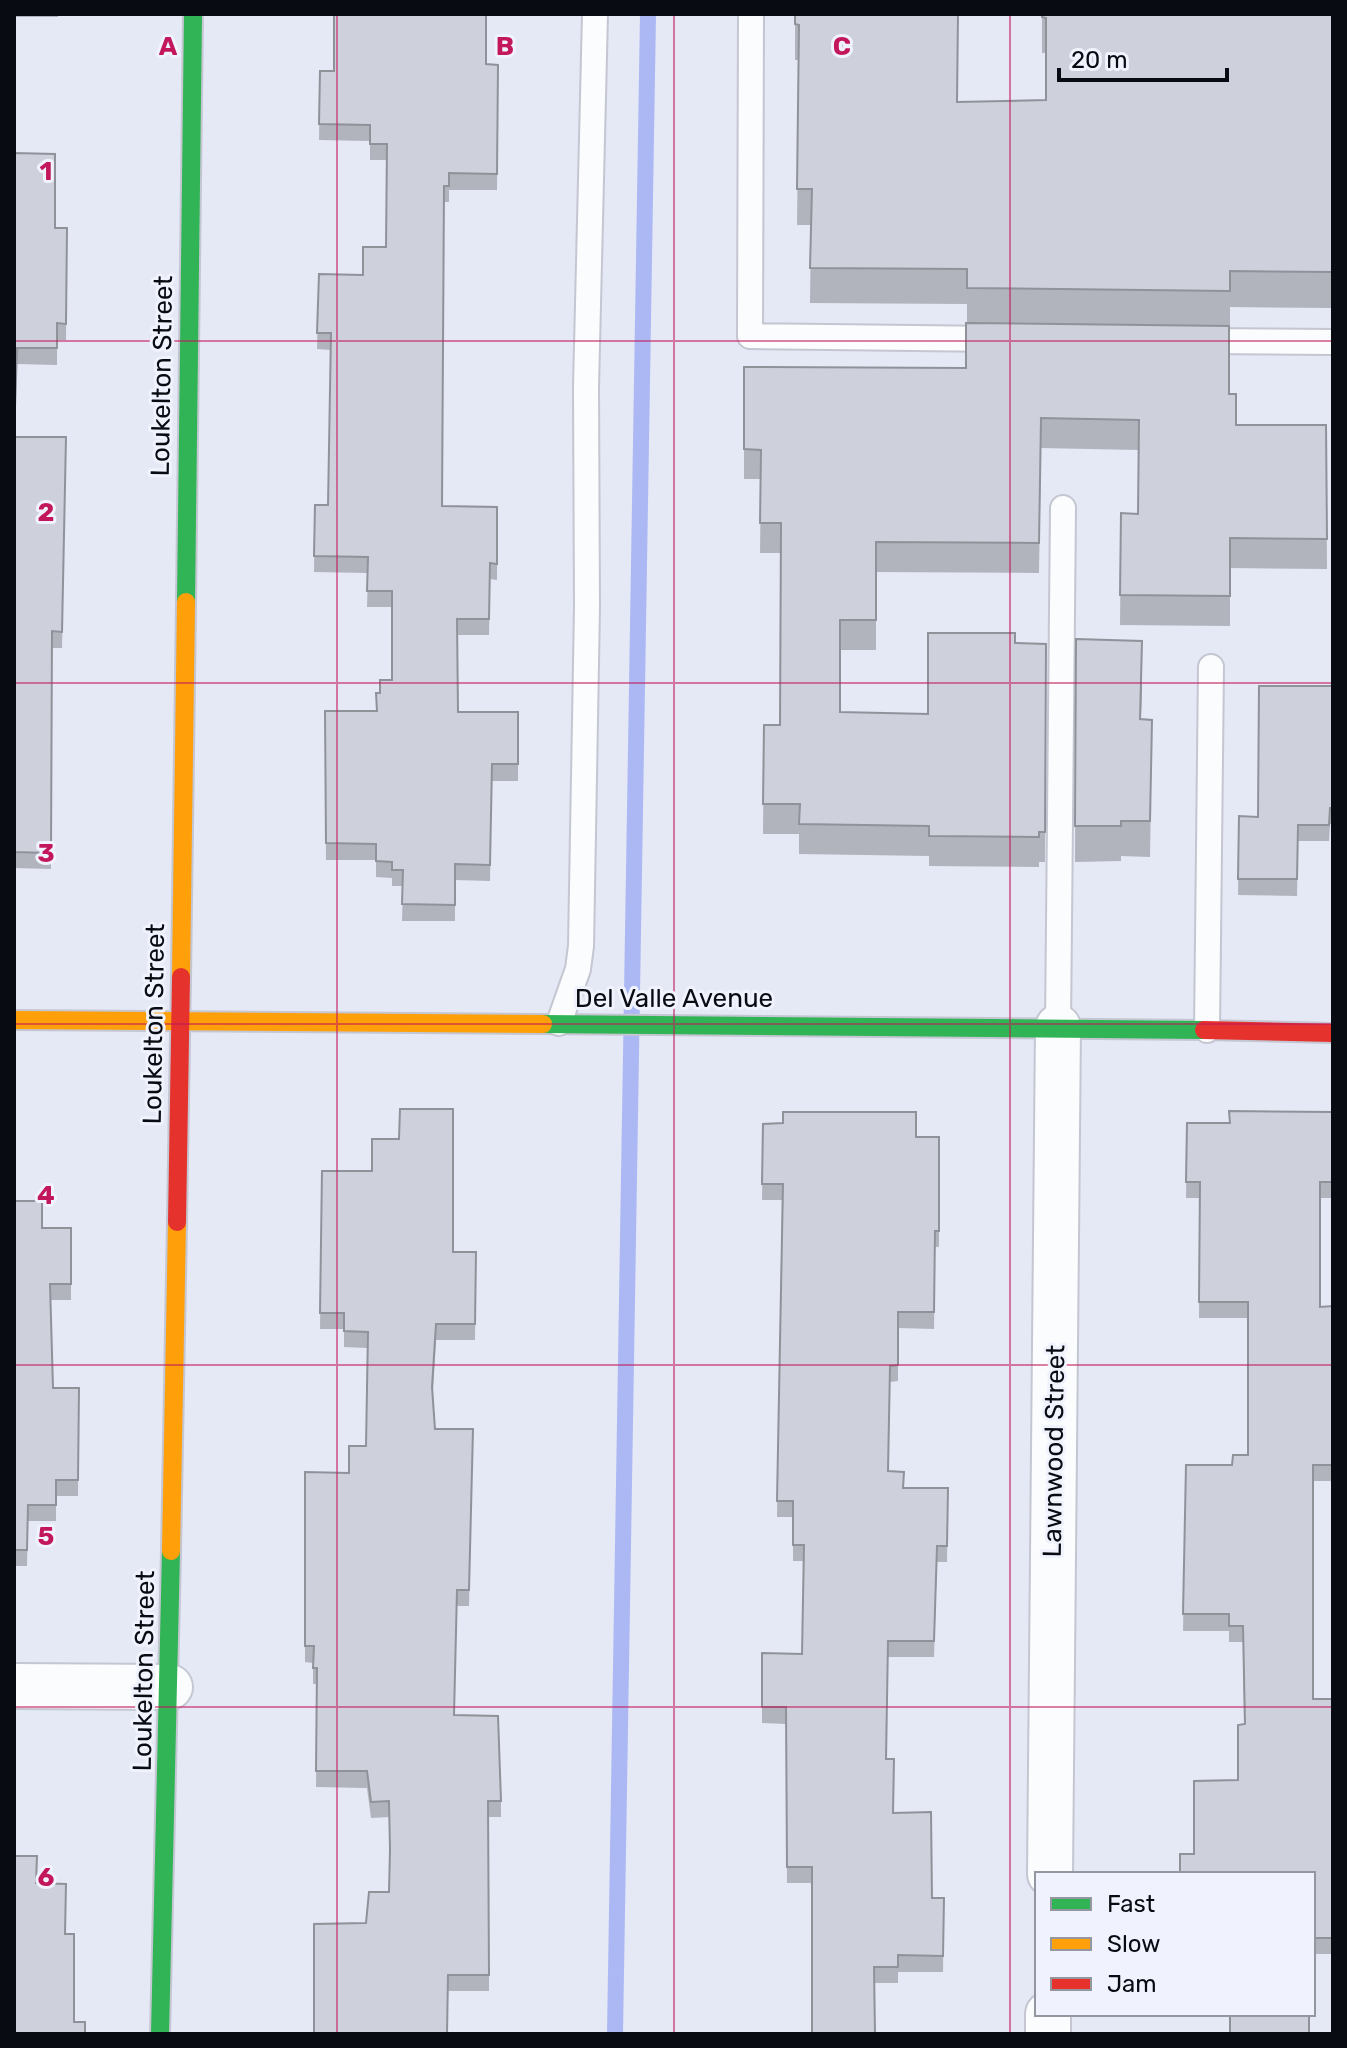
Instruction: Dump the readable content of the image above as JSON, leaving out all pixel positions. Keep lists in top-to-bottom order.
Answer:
{
  "streets": {
    "street": ["Loukelton Street", "Del Valle Avenue", "Lawnwood Street"]
  },
  "crossings": [
    ["Loukelton Street", "Del Valle Avenue"],
    ["Del Valle Avenue", "Lawnwood Street"]
  ],
  "legend": ["Fast", "Slow", "Jam"],
  "scale_bar": "20 m",
  "grid": {
    "columns": ["A", "B", "C"],
    "rows": [
      "1",
      "2",
      "3",
      "4",
      "5",
      "6"
    ]
  }
}
